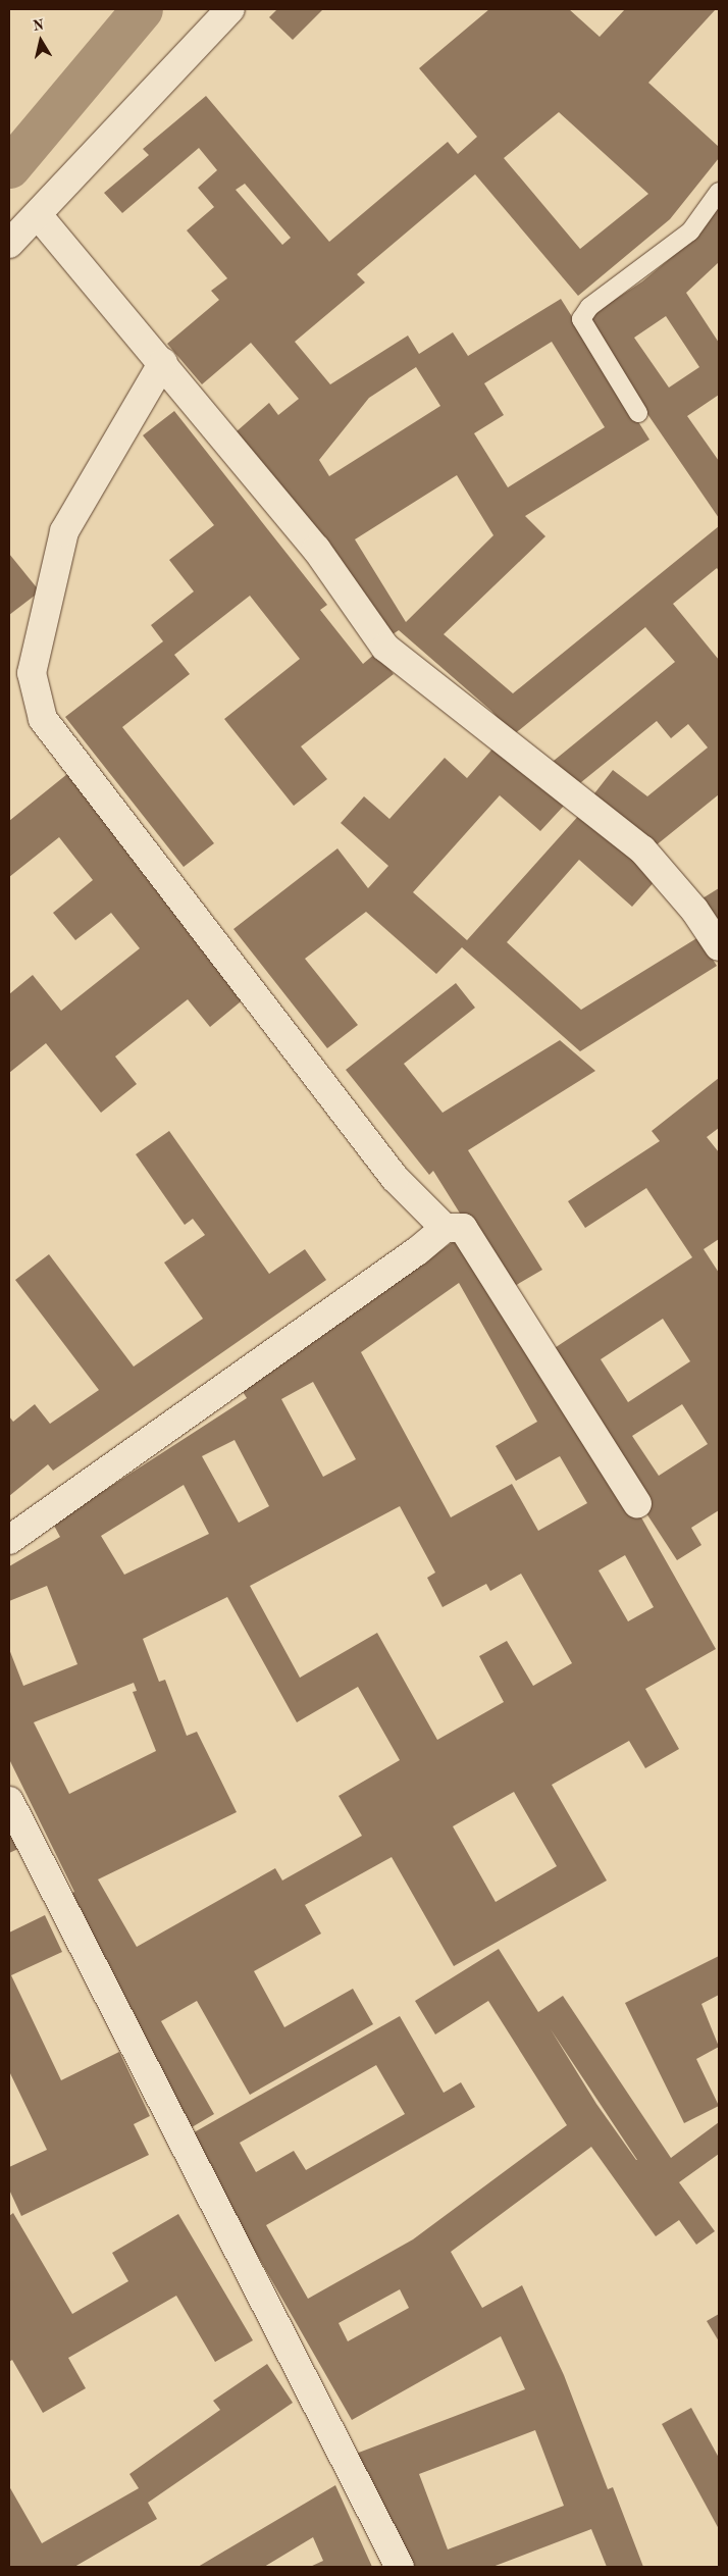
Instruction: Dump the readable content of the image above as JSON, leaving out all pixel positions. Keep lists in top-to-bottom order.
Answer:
{
  "north": "top"
}
